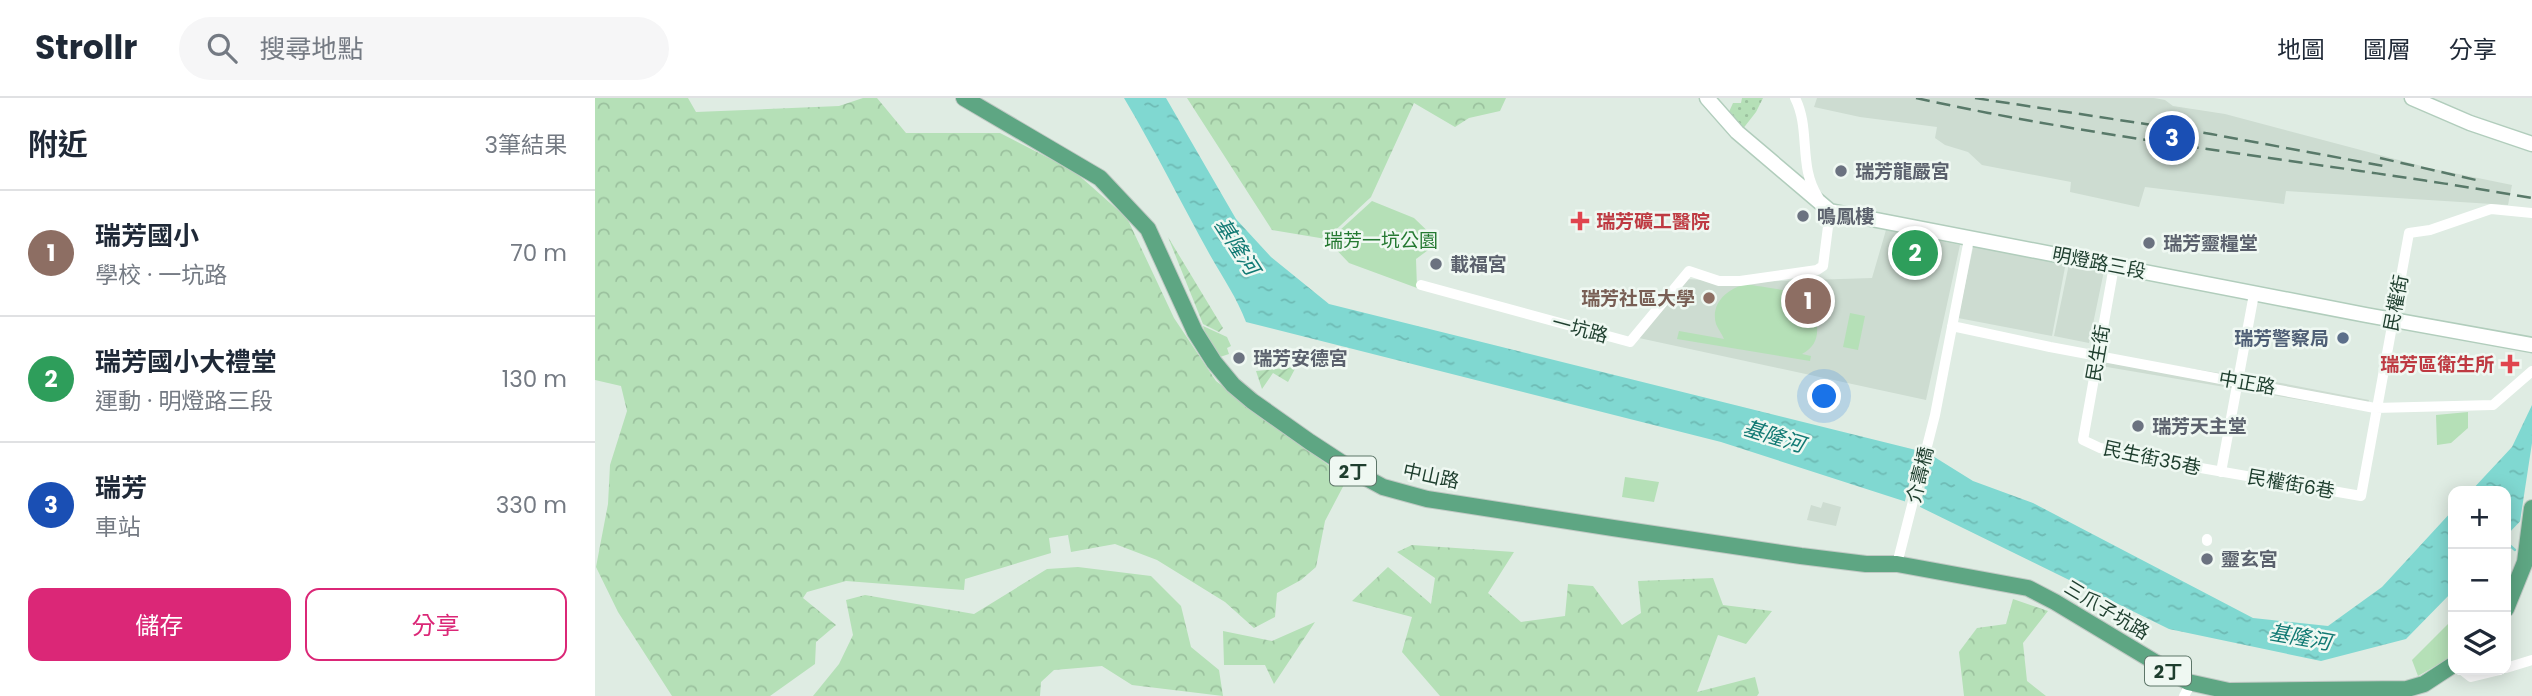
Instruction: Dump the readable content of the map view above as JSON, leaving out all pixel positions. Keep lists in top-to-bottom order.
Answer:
{
  "streets": {
    "main road": ["2丁", "中山路", "三爪子坑路"],
    "street": [
      "明燈路三段",
      "民權街",
      "一坑路",
      "民生街",
      "中正路",
      "民生街35巷",
      "介壽橋",
      "民權街6巷"
    ]
  },
  "crossings": [
    ["明燈路三段", "民權街"],
    ["明燈路三段", "一坑路"],
    ["明燈路三段", "民生街"],
    ["民權街", "中正路"],
    ["民權街", "民權街6巷"],
    ["民生街", "中正路"],
    ["民生街", "民生街35巷"],
    ["中正路", "介壽橋"],
    ["民生街35巷", "民權街6巷"],
    ["介壽橋", "中山路"],
    ["介壽橋", "三爪子坑路"],
    ["中山路", "三爪子坑路"]
  ],
  "water": ["基隆河"],
  "parks": ["瑞芳一坑公園"],
  "places": {
    "other": [
      "瑞芳龍嚴宮",
      "鳴鳳樓",
      "瑞芳靈糧堂",
      "載福宮",
      "瑞芳社區大學",
      "瑞芳警察局",
      "瑞芳安德宮",
      "瑞芳天主堂",
      "靈玄宮"
    ],
    "health": ["瑞芳礦工醫院", "瑞芳區衛生所"]
  },
  "page": {
    "header": "Strollr",
    "search": "搜尋地點",
    "nav": ["地圖", "圖層", "分享"],
    "heading": ["附近", "3筆結果"],
    "pins": ["3", "2", "1"],
    "list": [
      {
        "mark": "1",
        "name": "瑞芳國小",
        "note": "學校 · 一坑路",
        "value": "70 m"
      },
      {
        "mark": "2",
        "name": "瑞芳國小大禮堂",
        "note": "運動 · 明燈路三段",
        "value": "130 m"
      },
      {
        "mark": "3",
        "name": "瑞芳",
        "note": "車站",
        "value": "330 m"
      }
    ],
    "map_buttons": ["+", "−"],
    "buttons": ["儲存", "分享"]
  }
}
